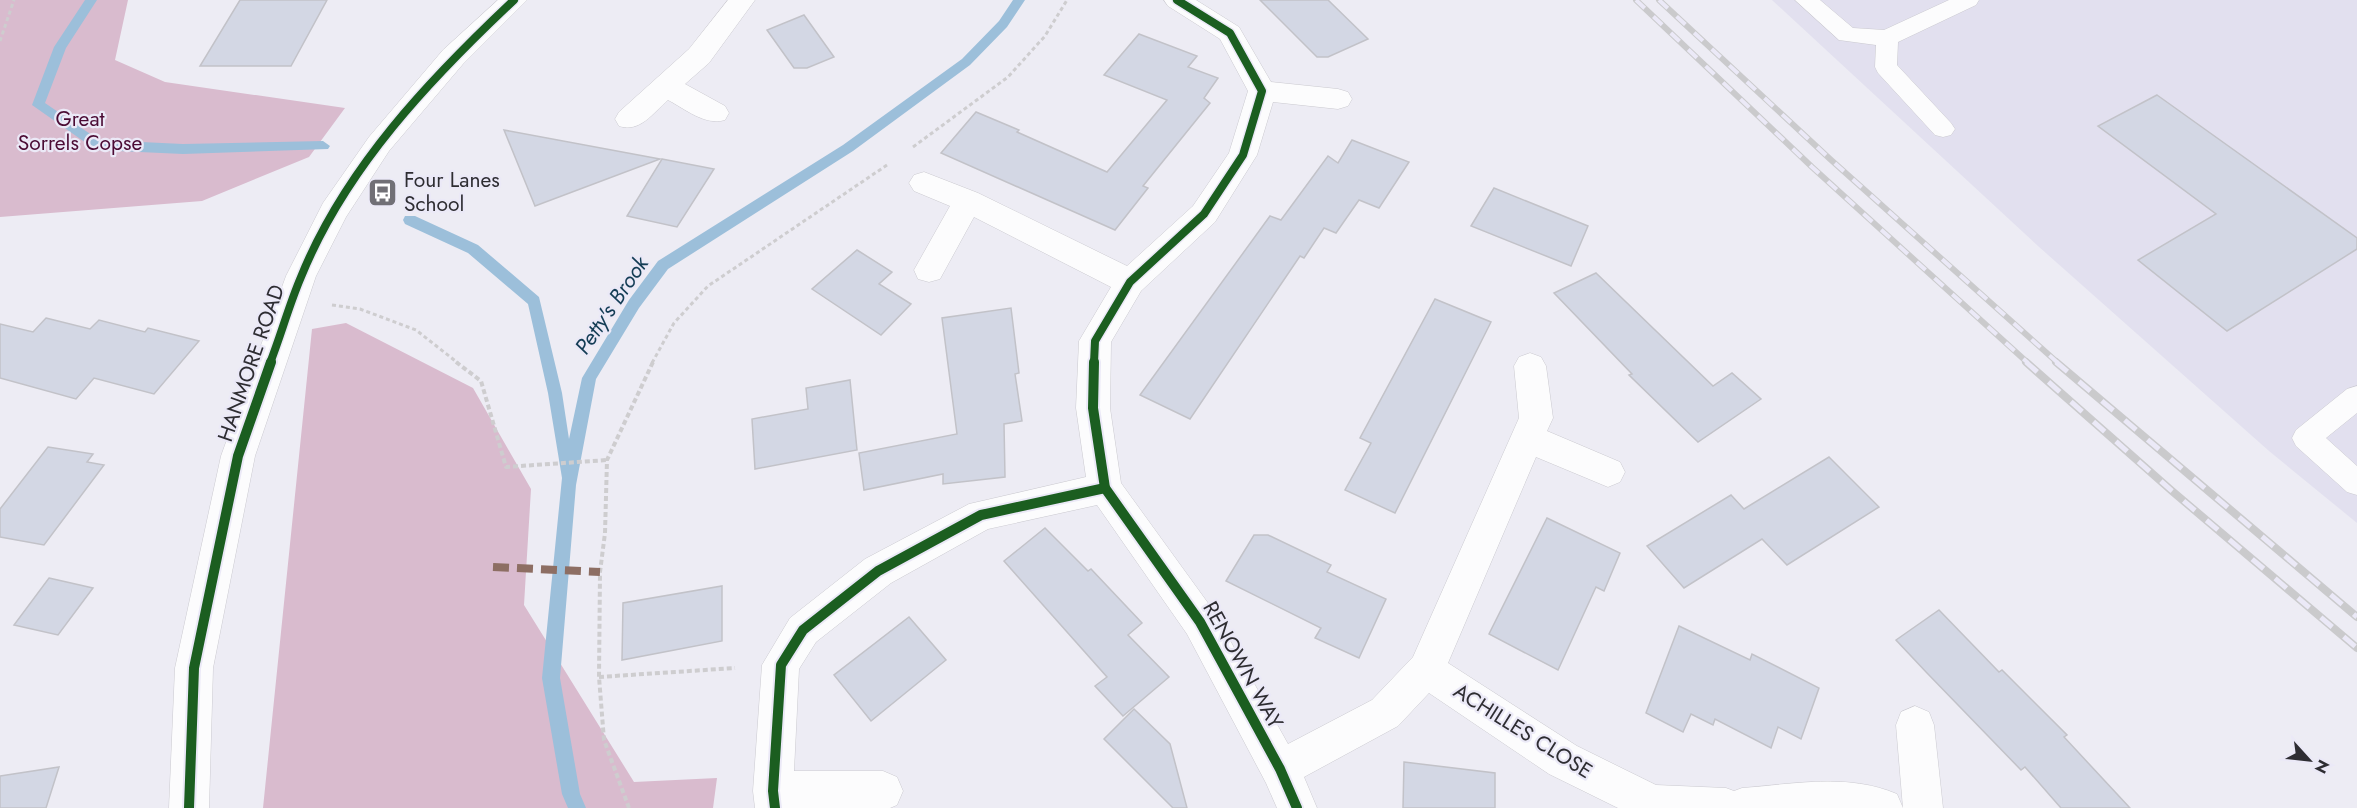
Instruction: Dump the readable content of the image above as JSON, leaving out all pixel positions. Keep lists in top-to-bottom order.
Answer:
{
  "streets": {
    "street": ["HANMORE ROAD", "RENOWN WAY", "ACHILLES CLOSE"]
  },
  "water": ["Petty's Brook"],
  "parks": ["Great Sorrels Copse"],
  "places": {
    "bus stop": ["Four Lanes School"]
  },
  "north": "bottom right"
}
